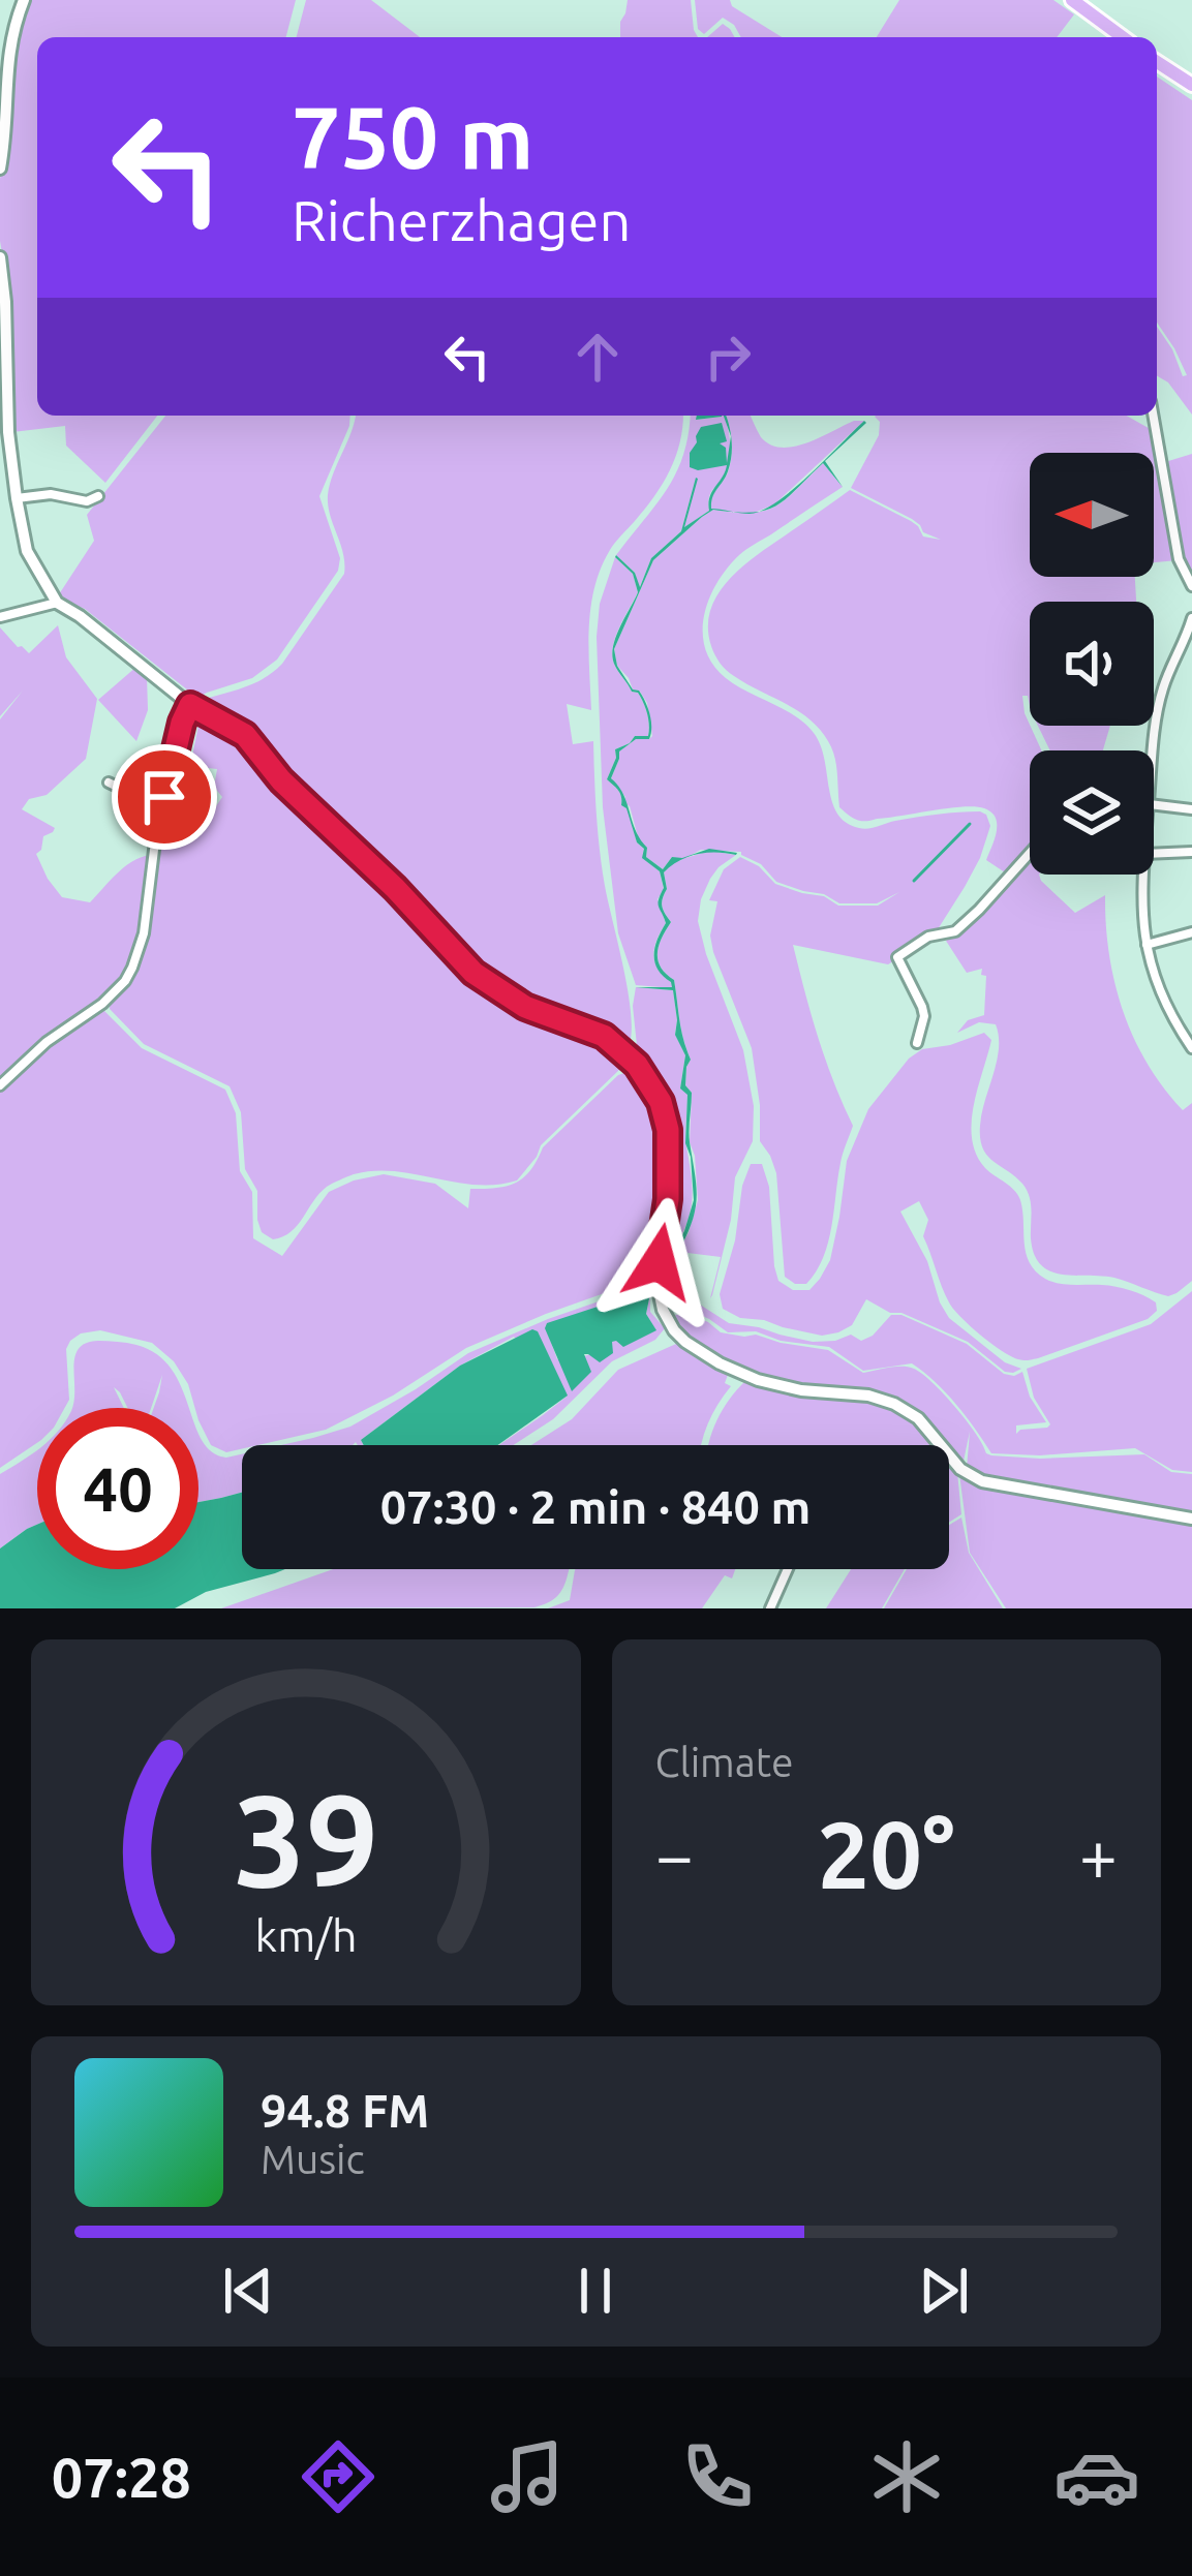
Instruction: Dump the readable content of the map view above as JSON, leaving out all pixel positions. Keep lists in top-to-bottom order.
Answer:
{
  "north": "left",
  "page": {
    "turn": ["750 m", "Richerzhagen"],
    "limit": "40",
    "trip": "07:30 · 2 min · 840 m",
    "tile": "Climate",
    "heat": ["−", "20°", "+"],
    "song": ["94.8 FM", "Music"],
    "tabs": "07:28",
    "gauge": ["39", "km/h"]
  }
}
